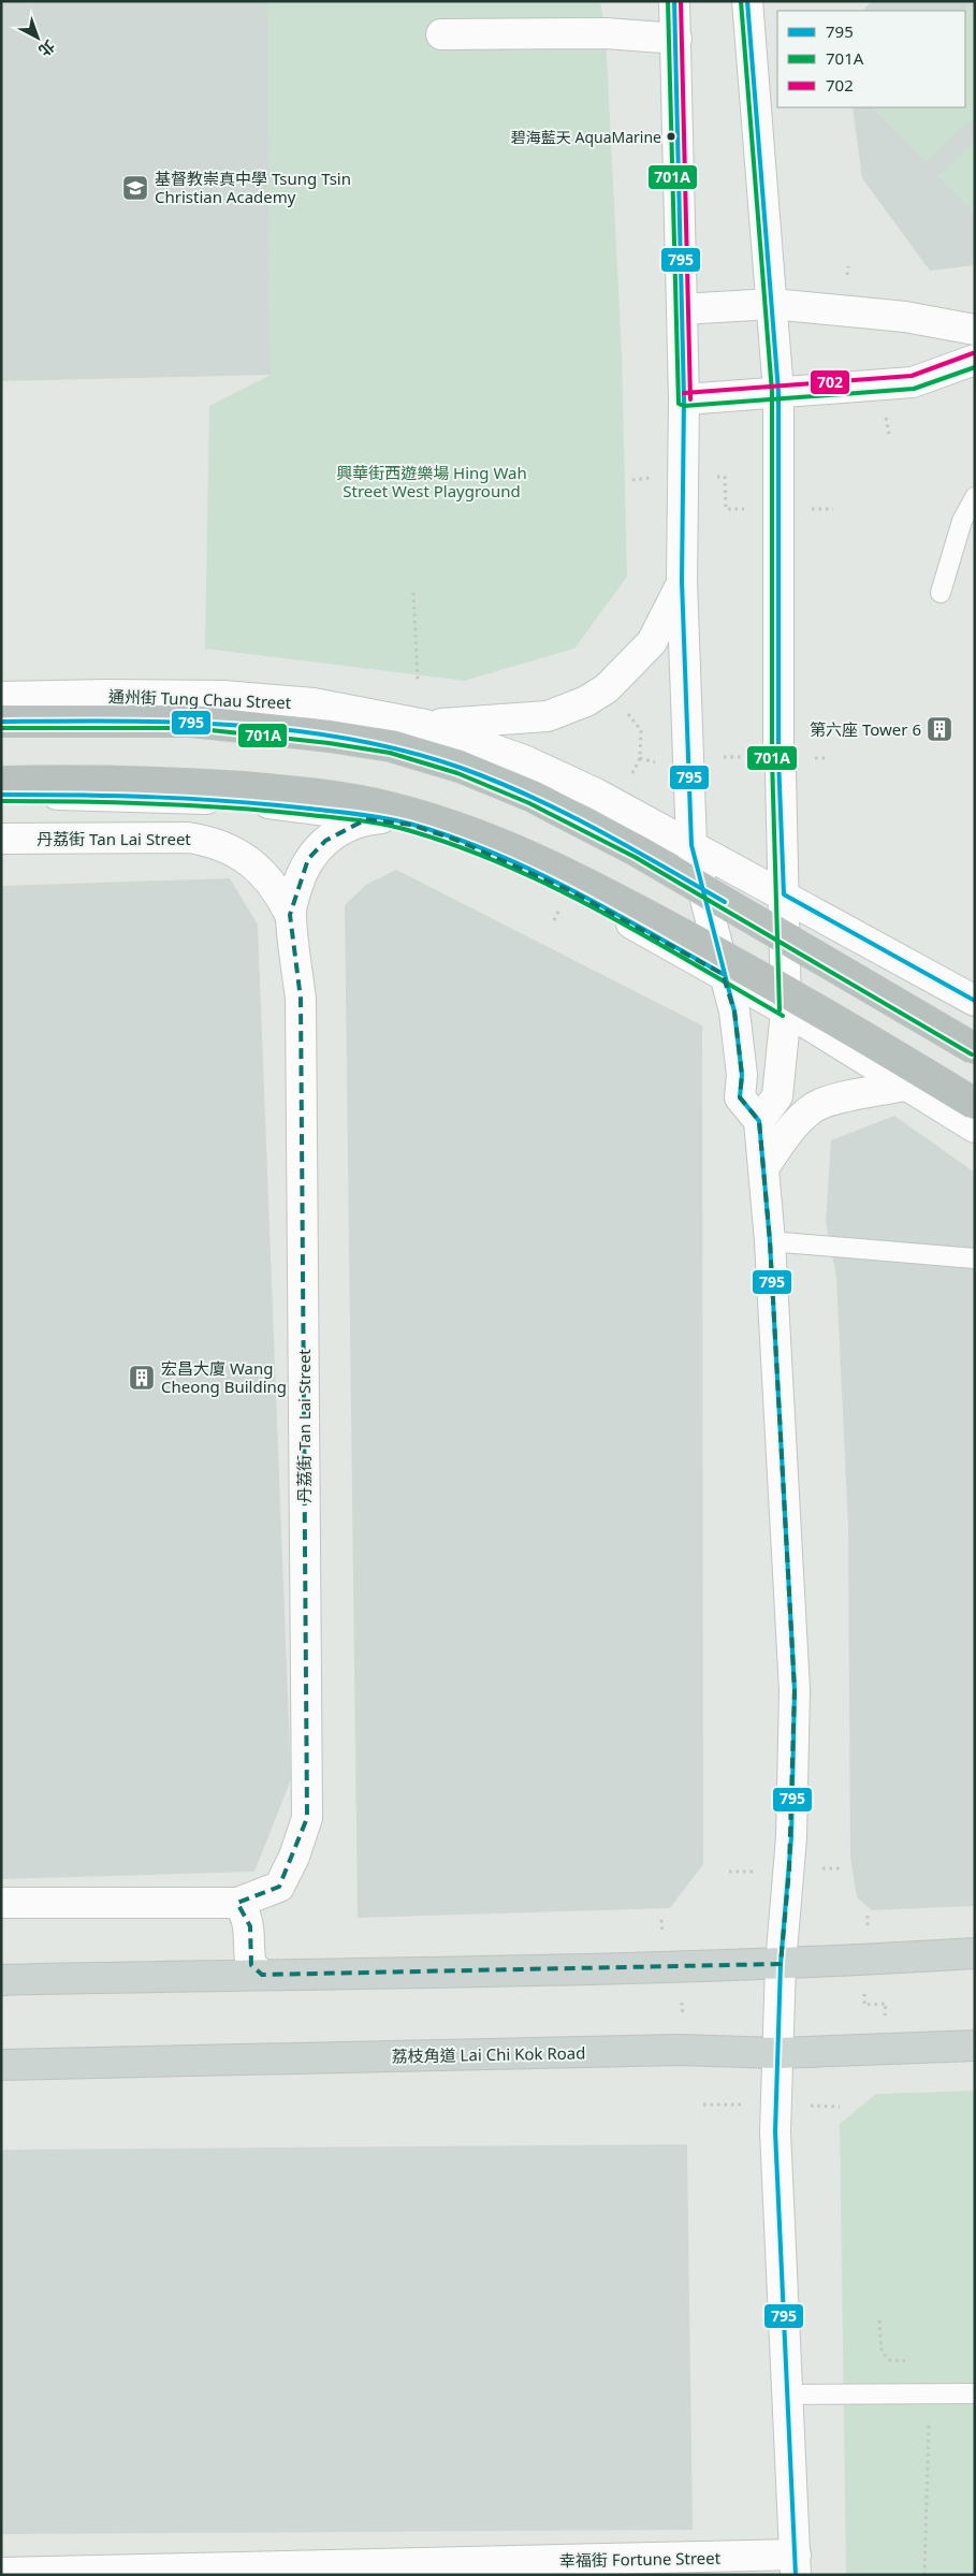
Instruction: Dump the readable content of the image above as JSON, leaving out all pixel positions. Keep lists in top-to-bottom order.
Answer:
{
  "streets": {
    "main road": ["荔枝角道 Lai Chi Kok Road"],
    "street": ["通州街 Tung Chau Street", "丹荔街 Tan Lai Street", "幸福街 Fortune Street"]
  },
  "parks": ["興華街西遊樂場 Hing Wah Street West Playground"],
  "places": {
    "other": ["碧海藍天 AquaMarine"],
    "school or university": ["基督教崇真中學 Tsung Tsin Christian Academy"],
    "building": ["第六座 Tower 6", "宏昌大廈 Wang Cheong Building"]
  },
  "lines": ["transit line 795", "transit line 701A", "transit line 702"],
  "legend": ["795", "701A", "702"],
  "north": "bottom right"
}
